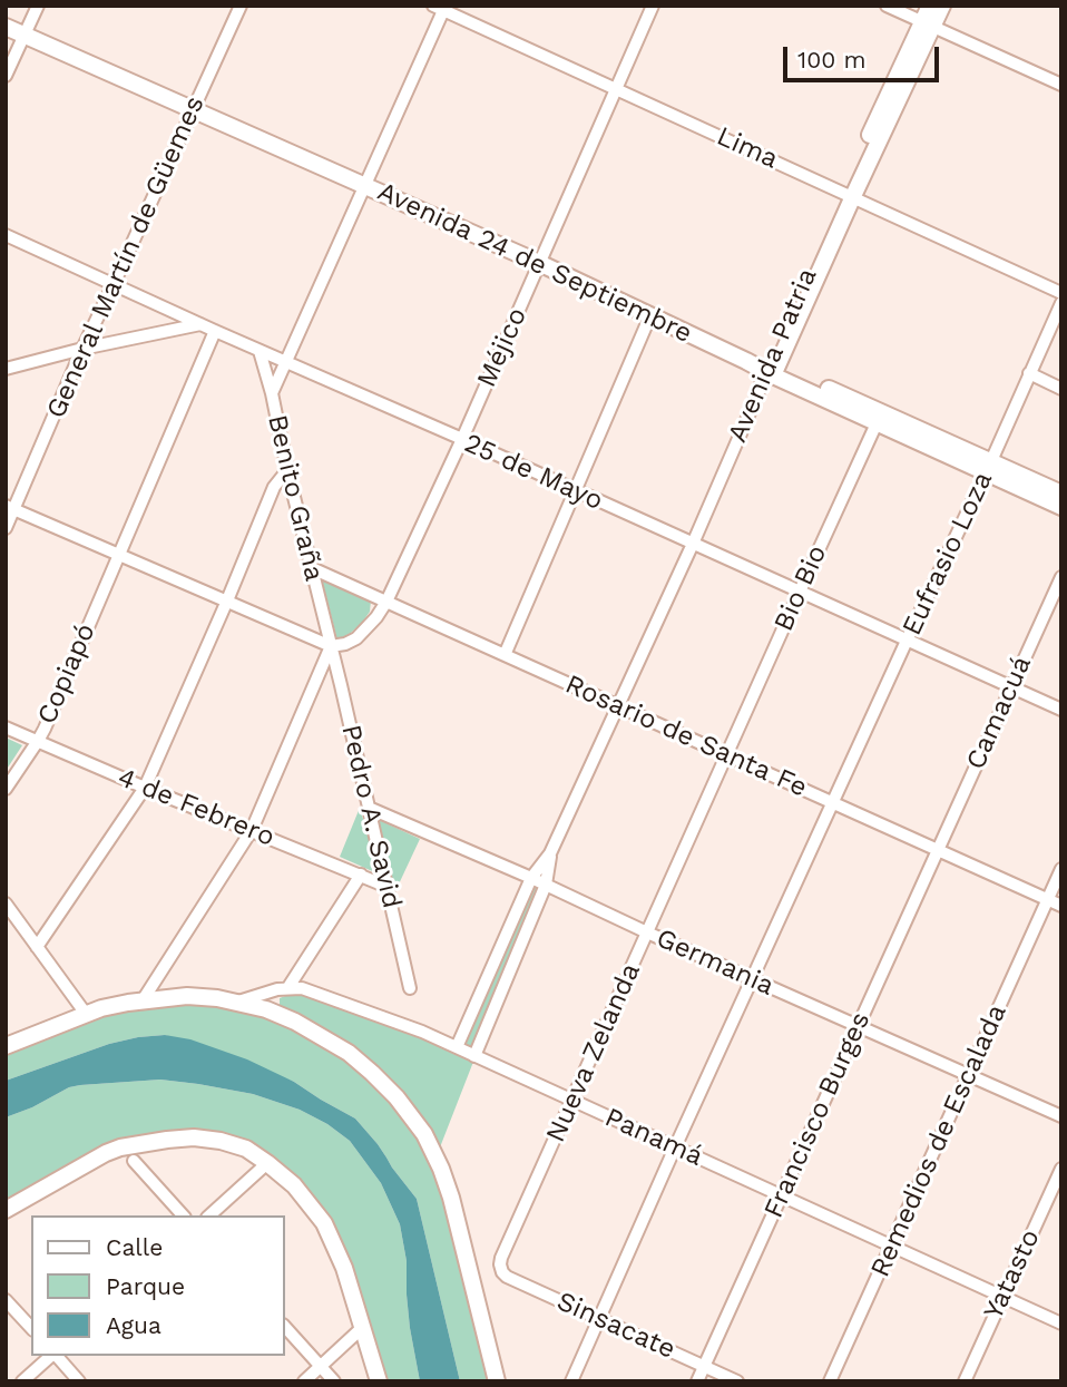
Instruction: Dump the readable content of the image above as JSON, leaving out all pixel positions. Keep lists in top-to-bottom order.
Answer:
{
  "streets": {
    "main road": ["Avenida 24 de Septiembre", "Avenida Patria"],
    "street": [
      "Lima",
      "General Martín de Güemes",
      "Méjico",
      "25 de Mayo",
      "Benito Graña",
      "Eufrasio Loza",
      "Bio Bio",
      "Copiapó",
      "Camacuá",
      "Rosario de Santa Fe",
      "4 de Febrero",
      "Pedro A. Savid",
      "Germania",
      "Nueva Zelanda",
      "Francisco Burges",
      "Panamá",
      "Remedios de Escalada",
      "Yatasto",
      "Sinsacate"
    ]
  },
  "crossings": [
    ["Lima", "Méjico"],
    ["Lima", "Avenida Patria"],
    ["General Martín de Güemes", "Avenida 24 de Septiembre"],
    ["General Martín de Güemes", "25 de Mayo"],
    ["Avenida 24 de Septiembre", "Méjico"],
    ["Avenida 24 de Septiembre", "Avenida Patria"],
    ["Avenida 24 de Septiembre", "Eufrasio Loza"],
    ["Avenida 24 de Septiembre", "Bio Bio"],
    ["Méjico", "25 de Mayo"],
    ["Méjico", "Benito Graña"],
    ["Méjico", "Rosario de Santa Fe"],
    ["Méjico", "Pedro A. Savid"],
    ["Avenida Patria", "25 de Mayo"],
    ["Avenida Patria", "Rosario de Santa Fe"],
    ["25 de Mayo", "Benito Graña"],
    ["25 de Mayo", "Eufrasio Loza"],
    ["25 de Mayo", "Bio Bio"],
    ["25 de Mayo", "Copiapó"],
    ["25 de Mayo", "Camacuá"],
    ["Benito Graña", "Rosario de Santa Fe"],
    ["Benito Graña", "Pedro A. Savid"],
    ["Eufrasio Loza", "Rosario de Santa Fe"],
    ["Eufrasio Loza", "Germania"],
    ["Eufrasio Loza", "Panamá"],
    ["Eufrasio Loza", "Sinsacate"],
    ["Bio Bio", "Rosario de Santa Fe"],
    ["Bio Bio", "Nueva Zelanda"],
    ["Copiapó", "4 de Febrero"],
    ["Camacuá", "Rosario de Santa Fe"],
    ["Camacuá", "Francisco Burges"],
    ["Rosario de Santa Fe", "Nueva Zelanda"],
    ["Rosario de Santa Fe", "Francisco Burges"],
    ["Rosario de Santa Fe", "Remedios de Escalada"],
    ["4 de Febrero", "Pedro A. Savid"],
    ["Pedro A. Savid", "Germania"],
    ["Germania", "Nueva Zelanda"],
    ["Germania", "Francisco Burges"],
    ["Germania", "Remedios de Escalada"],
    ["Nueva Zelanda", "Panamá"],
    ["Nueva Zelanda", "Sinsacate"],
    ["Francisco Burges", "Panamá"],
    ["Francisco Burges", "Sinsacate"],
    ["Panamá", "Remedios de Escalada"],
    ["Panamá", "Yatasto"]
  ],
  "legend": ["Calle", "Parque", "Agua"],
  "scale_bar": "100 m"
}
